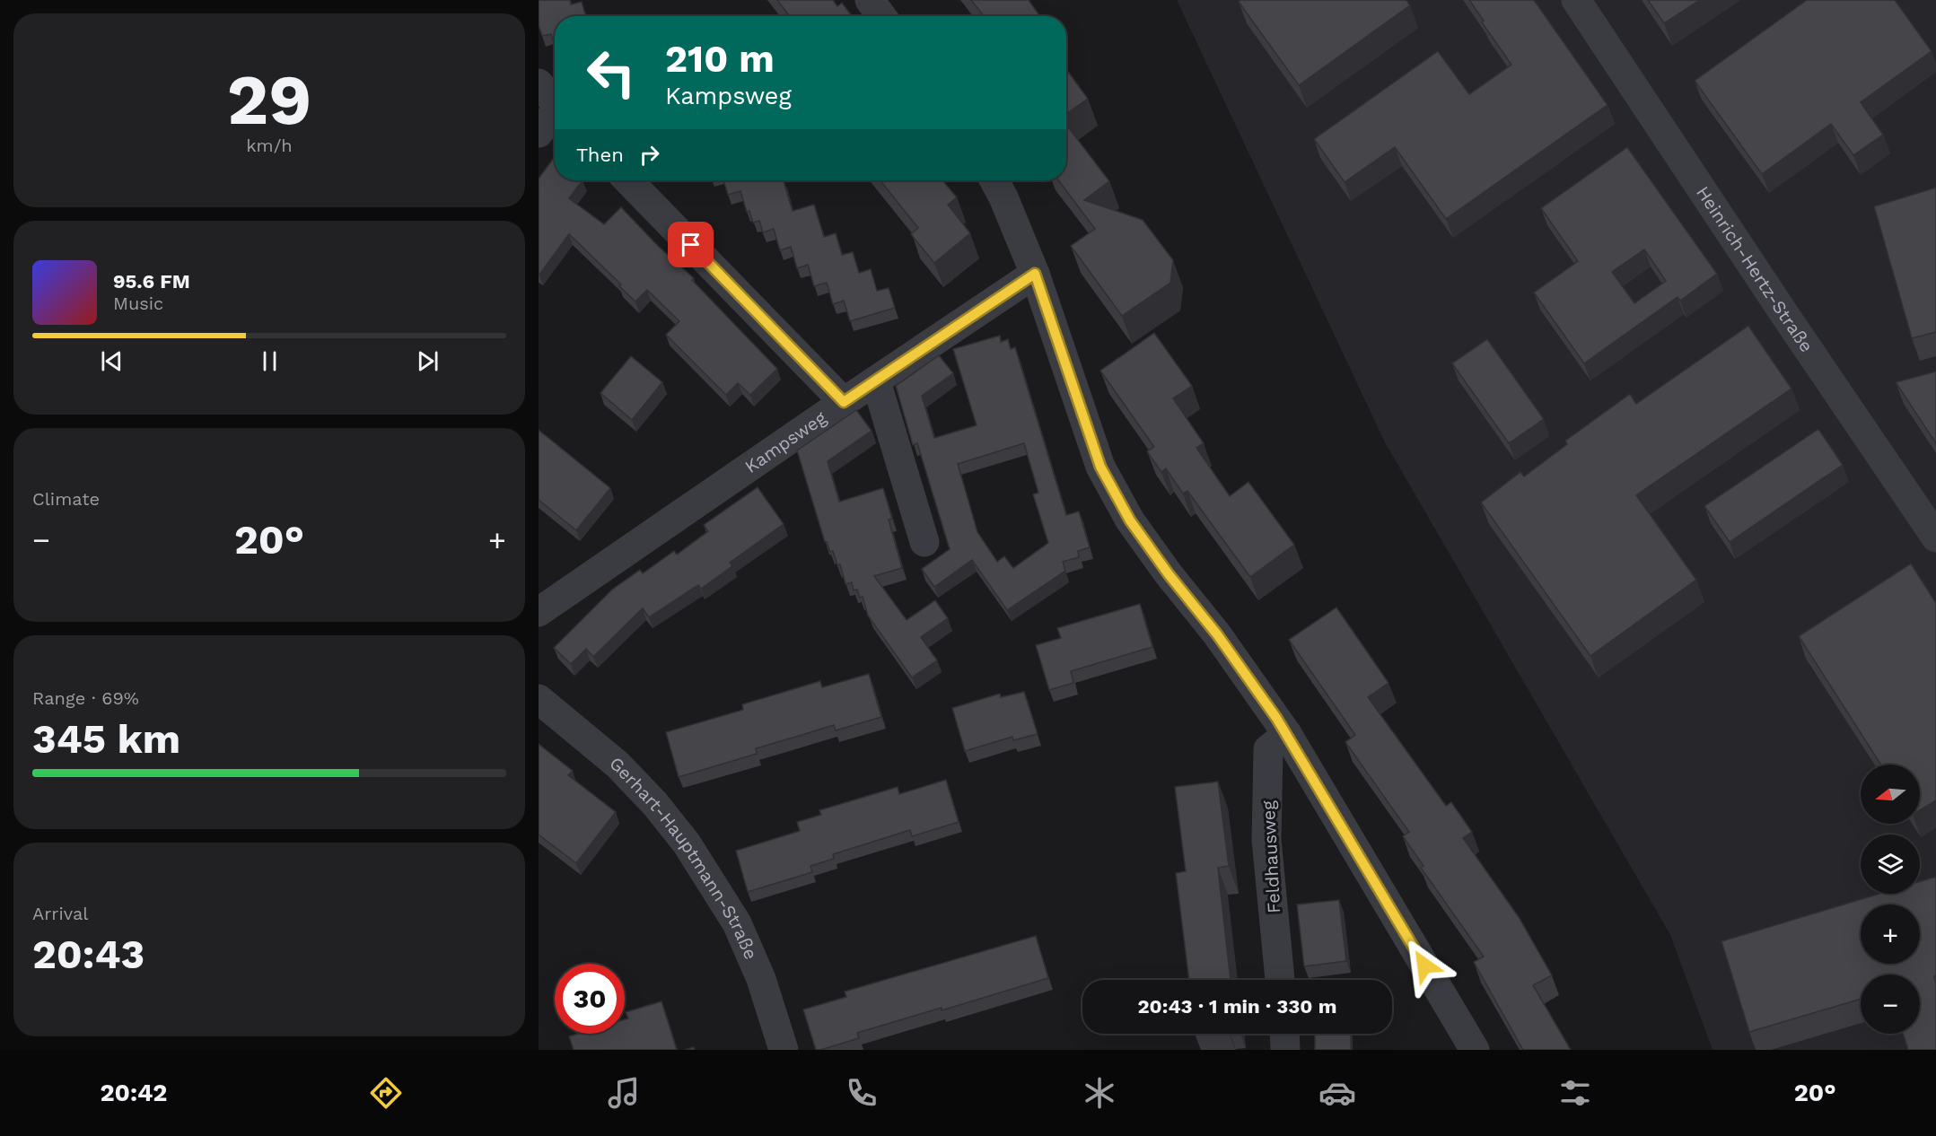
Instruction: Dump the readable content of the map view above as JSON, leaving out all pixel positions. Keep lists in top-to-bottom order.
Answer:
{
  "streets": {
    "street": [
      "Heinrich-Hertz-Straße",
      "Kampsweg",
      "Feldhausweg",
      "Gerhart-Hauptmann-Straße"
    ]
  },
  "north": "left",
  "page": {
    "tile": [
      ["29", "km/h"],
      "Climate",
      ["Range · 69%", "345 km"],
      ["Arrival", "20:43"]
    ],
    "turn": ["210 m", "Kampsweg"],
    "then": "Then",
    "song": ["95.6 FM", "Music"],
    "heat": ["−", "20°", "+"],
    "map_buttons": ["+", "−"],
    "limit": "30",
    "trip": "20:43 · 1 min · 330 m",
    "tabs": ["20:42", "20°"]
  }
}
